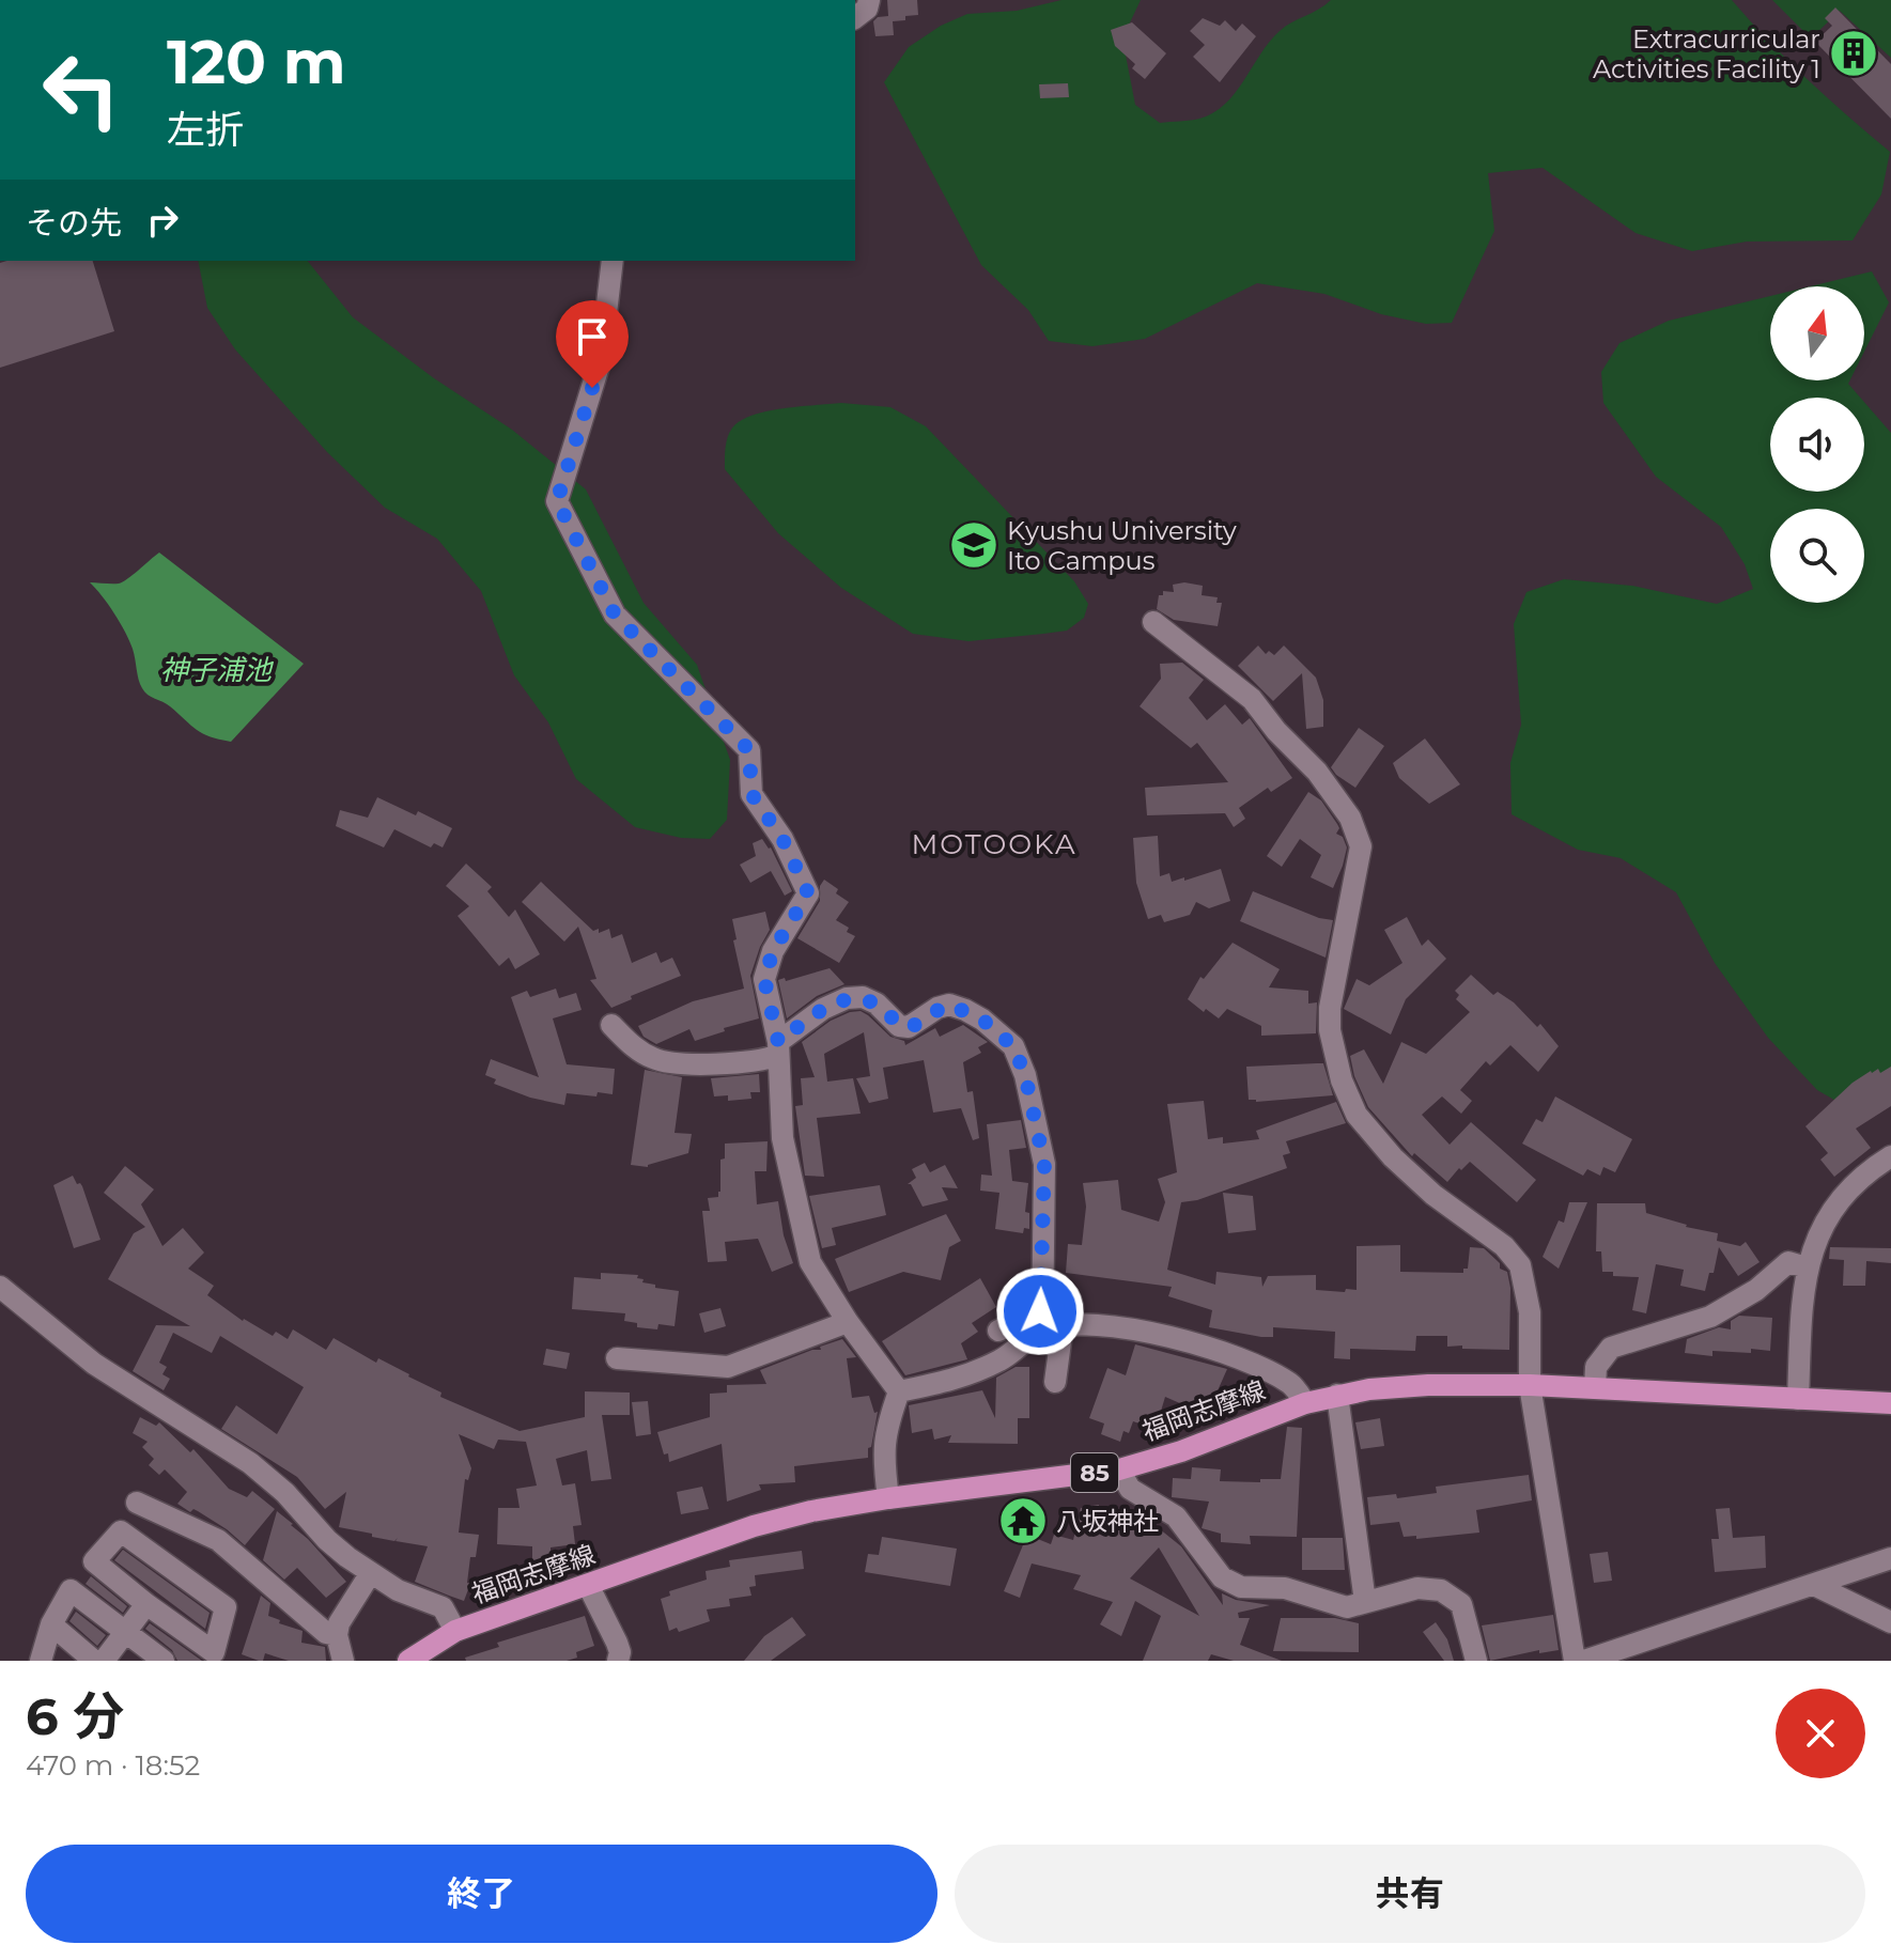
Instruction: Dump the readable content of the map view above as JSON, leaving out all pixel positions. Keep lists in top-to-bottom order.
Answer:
{
  "streets": {
    "main road": ["福岡志摩線", "85"]
  },
  "districts": ["MOTOOKA"],
  "water": ["神子浦池"],
  "places": {
    "building": ["Extracurricular Activities Facility 1"],
    "school or university": ["Kyushu University Ito Campus"],
    "temple": ["八坂神社"]
  },
  "north": "top",
  "page": {
    "turn": ["120 m", "左折"],
    "then": "その先",
    "heading": ["6 分", "470 m · 18:52"],
    "buttons": ["終了", "共有"]
  }
}
